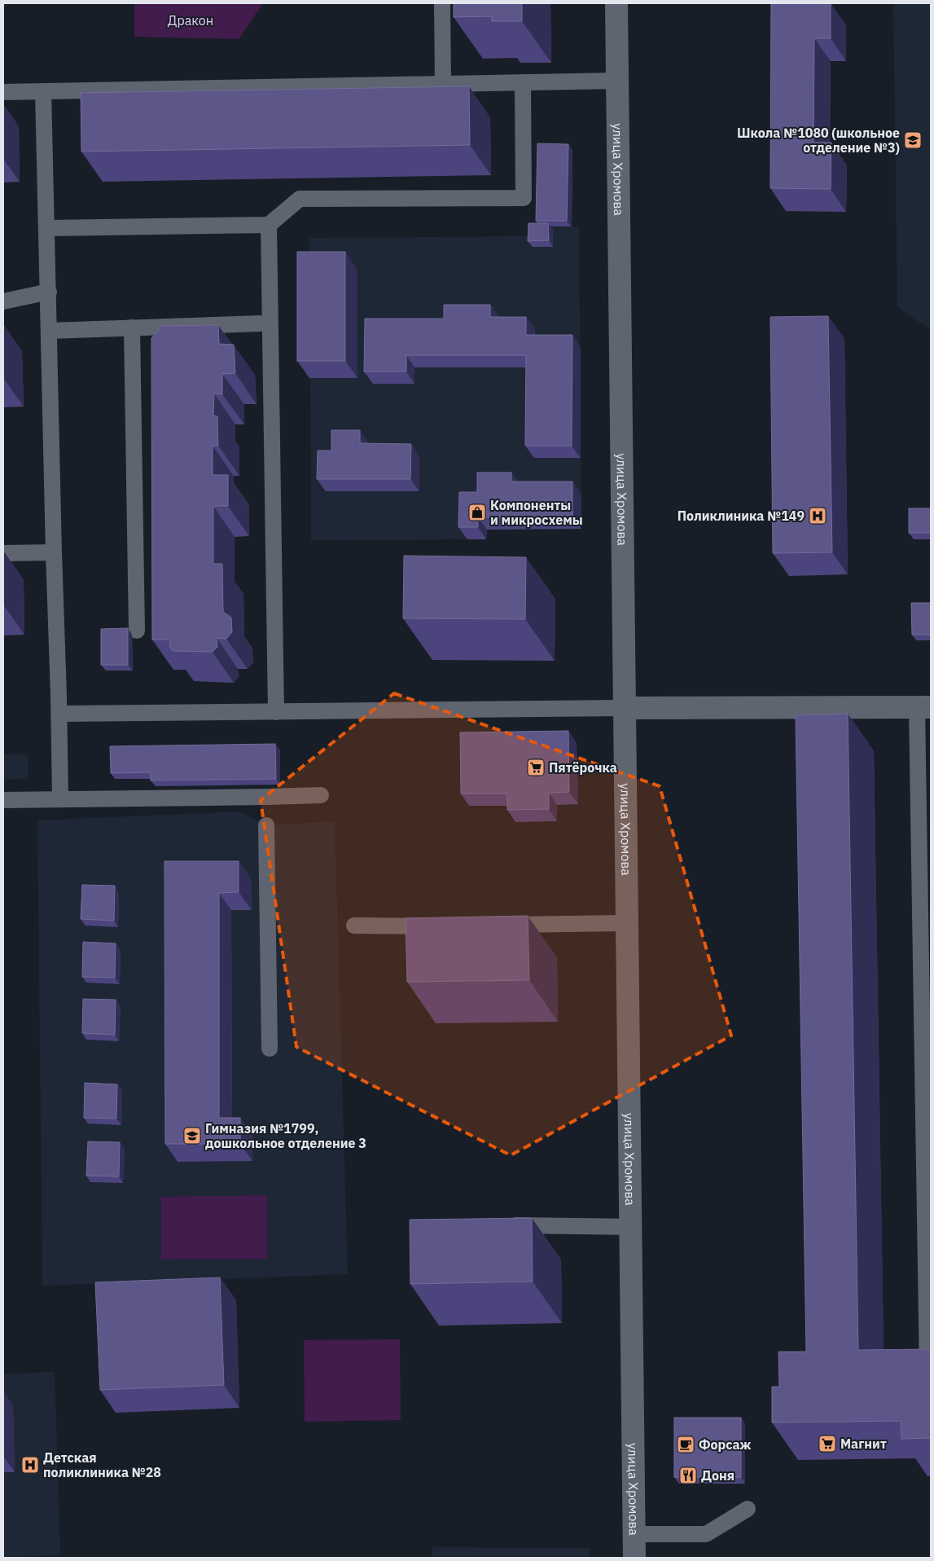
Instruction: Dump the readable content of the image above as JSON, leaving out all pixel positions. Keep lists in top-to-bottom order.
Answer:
{
  "streets": {
    "street": ["улица Хромова"]
  },
  "parks": ["Дракон"],
  "places": {
    "school or university": ["Школа №1080 (школьное отделение №3)", "Гимназия №1799, дошкольное отделение 3"],
    "shop": ["Компоненты и микросхемы"],
    "hospital": ["Поликлиника №149", "Детская поликлиника №28"],
    "supermarket": ["Пятёрочка", "Магнит"],
    "cafe": ["Форсаж"],
    "restaurant": ["Доня"]
  }
}
